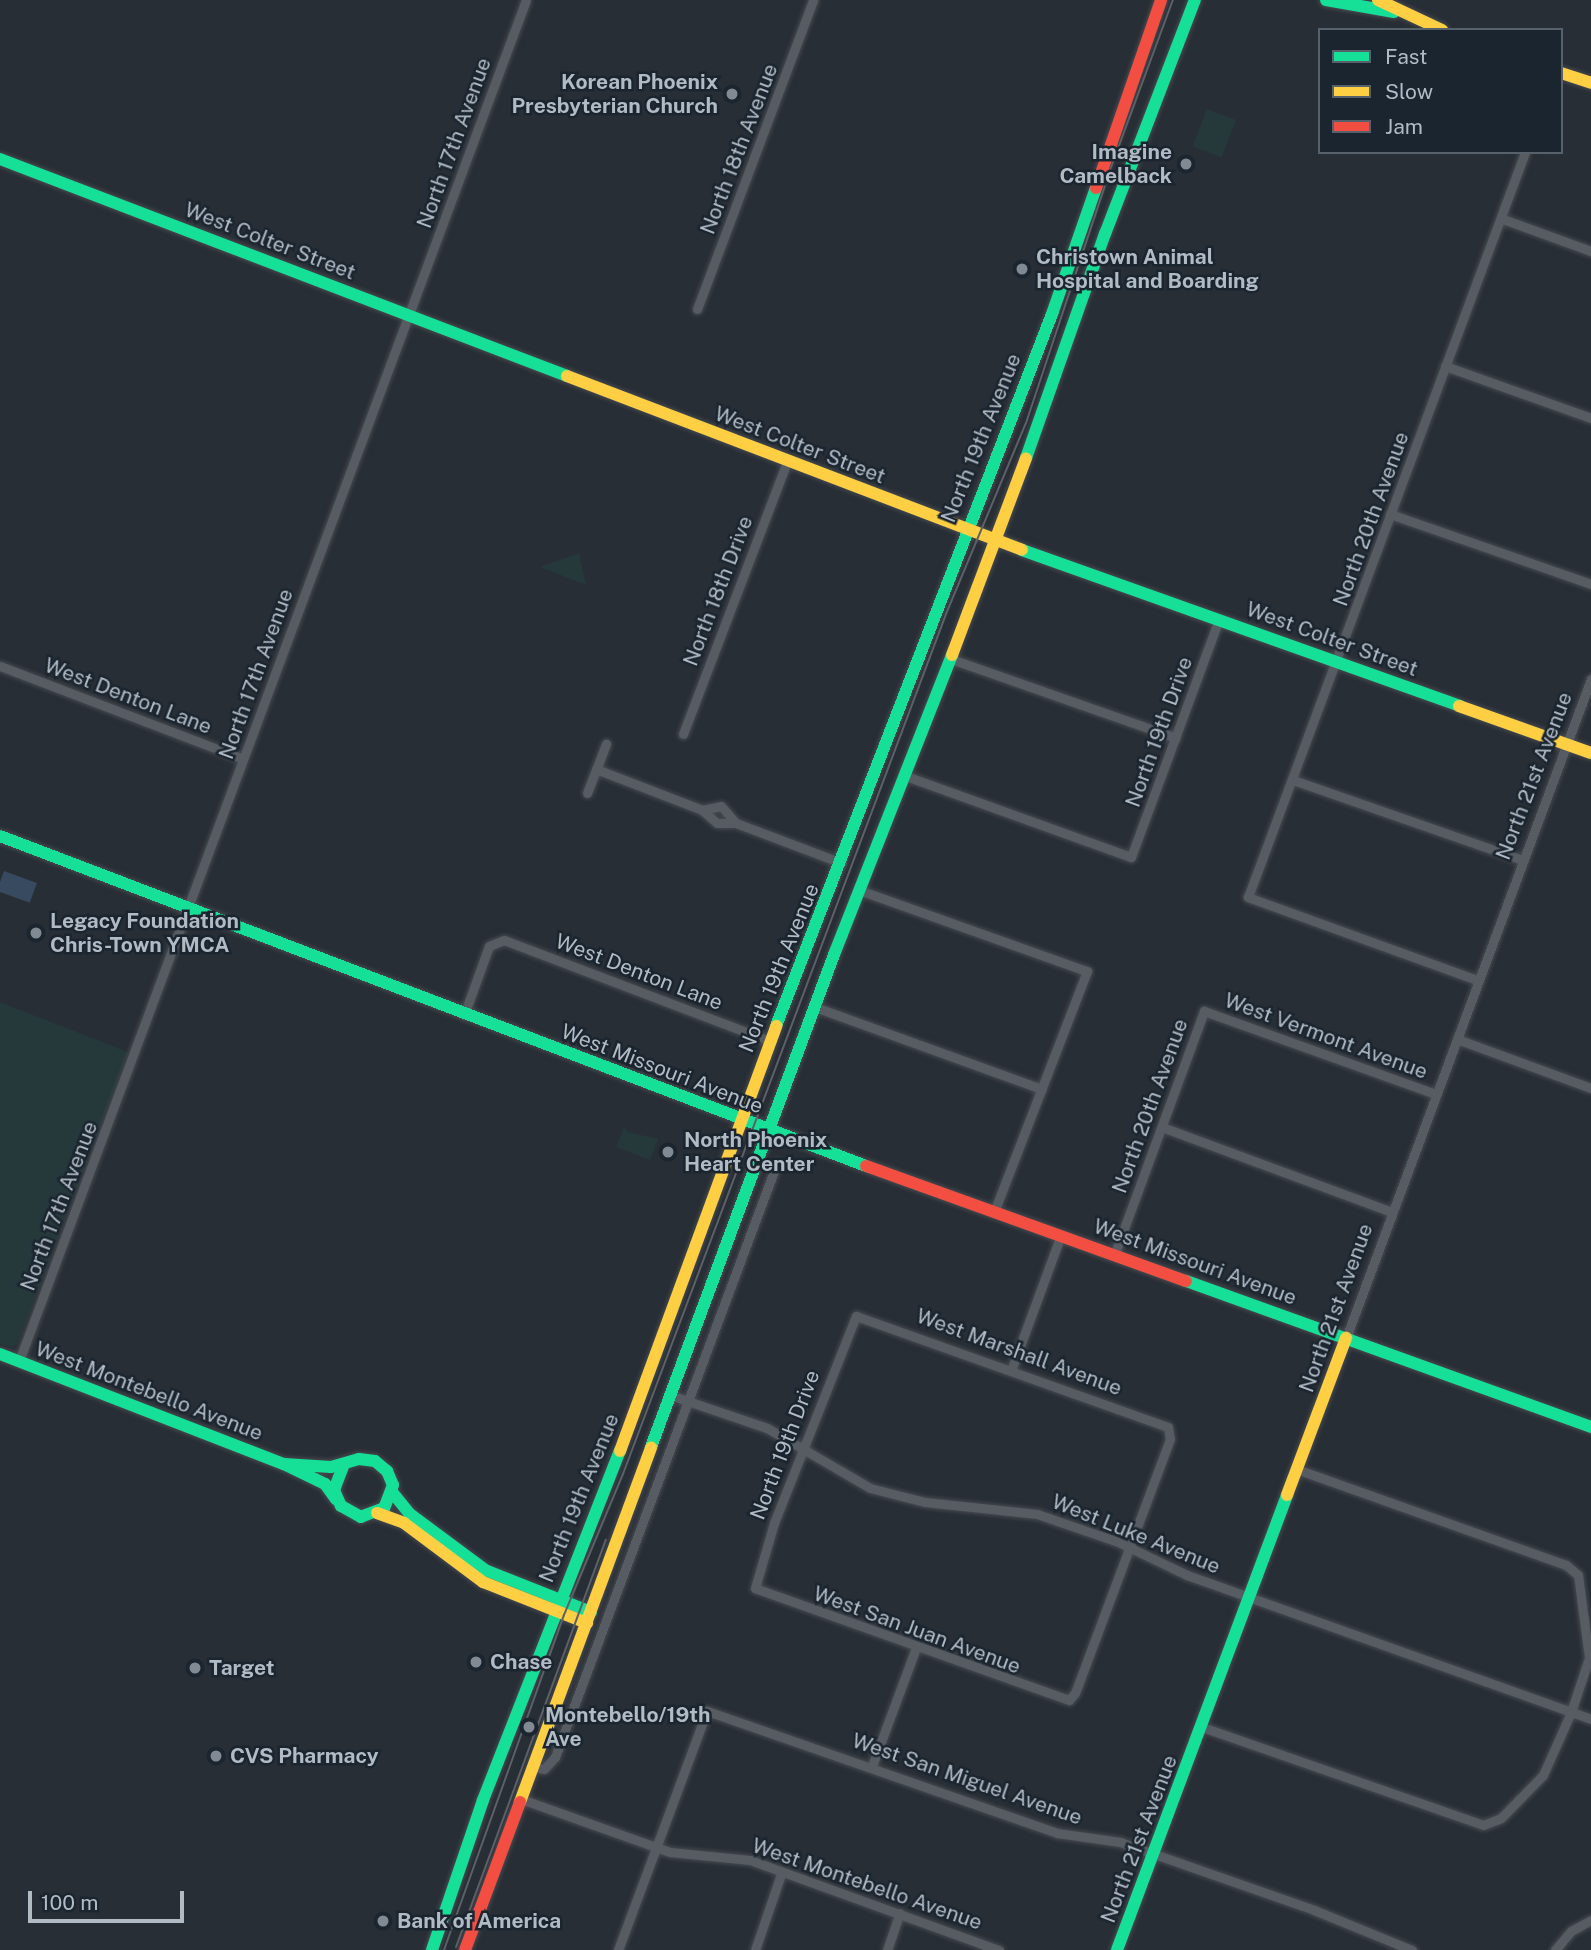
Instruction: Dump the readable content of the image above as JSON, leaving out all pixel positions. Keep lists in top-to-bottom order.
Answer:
{
  "streets": {
    "street": [
      "North 17th Avenue",
      "North 18th Avenue",
      "West Colter Street",
      "North 19th Avenue",
      "North 20th Avenue",
      "North 18th Drive",
      "West Denton Lane",
      "North 19th Drive",
      "North 21st Avenue",
      "West Vermont Avenue",
      "West Missouri Avenue",
      "West Marshall Avenue",
      "West Montebello Avenue",
      "West Luke Avenue",
      "West San Juan Avenue",
      "West San Miguel Avenue"
    ]
  },
  "crossings": [
    ["North 17th Avenue", "West Colter Street"],
    ["North 17th Avenue", "West Denton Lane"],
    ["North 17th Avenue", "West Missouri Avenue"],
    ["North 17th Avenue", "West Montebello Avenue"],
    ["West Colter Street", "North 19th Avenue"],
    ["West Colter Street", "North 20th Avenue"],
    ["West Colter Street", "North 18th Drive"],
    ["West Colter Street", "North 19th Drive"],
    ["West Colter Street", "North 21st Avenue"],
    ["North 19th Avenue", "West Denton Lane"],
    ["North 19th Avenue", "West Missouri Avenue"],
    ["North 20th Avenue", "North 21st Avenue"],
    ["North 20th Avenue", "West Vermont Avenue"],
    ["North 20th Avenue", "West Missouri Avenue"],
    ["West Denton Lane", "West Missouri Avenue"],
    ["North 19th Drive", "West Marshall Avenue"],
    ["North 19th Drive", "West Luke Avenue"],
    ["North 19th Drive", "West San Juan Avenue"],
    ["North 21st Avenue", "West Vermont Avenue"],
    ["North 21st Avenue", "West Missouri Avenue"],
    ["North 21st Avenue", "West Luke Avenue"],
    ["North 21st Avenue", "West San Miguel Avenue"],
    ["West Marshall Avenue", "West Luke Avenue"],
    ["West Marshall Avenue", "West San Juan Avenue"],
    ["West Montebello Avenue", "West San Miguel Avenue"],
    ["West Luke Avenue", "West San Juan Avenue"]
  ],
  "places": [
    "Korean Phoenix Presbyterian Church",
    "Imagine Camelback",
    "Christown Animal Hospital and Boarding",
    "Legacy Foundation Chris-Town YMCA",
    "North Phoenix Heart Center",
    "Chase",
    "Target",
    "Montebello/19th Ave",
    "CVS Pharmacy",
    "Bank of America"
  ],
  "legend": ["Fast", "Slow", "Jam"],
  "scale_bar": "100 m"
}
